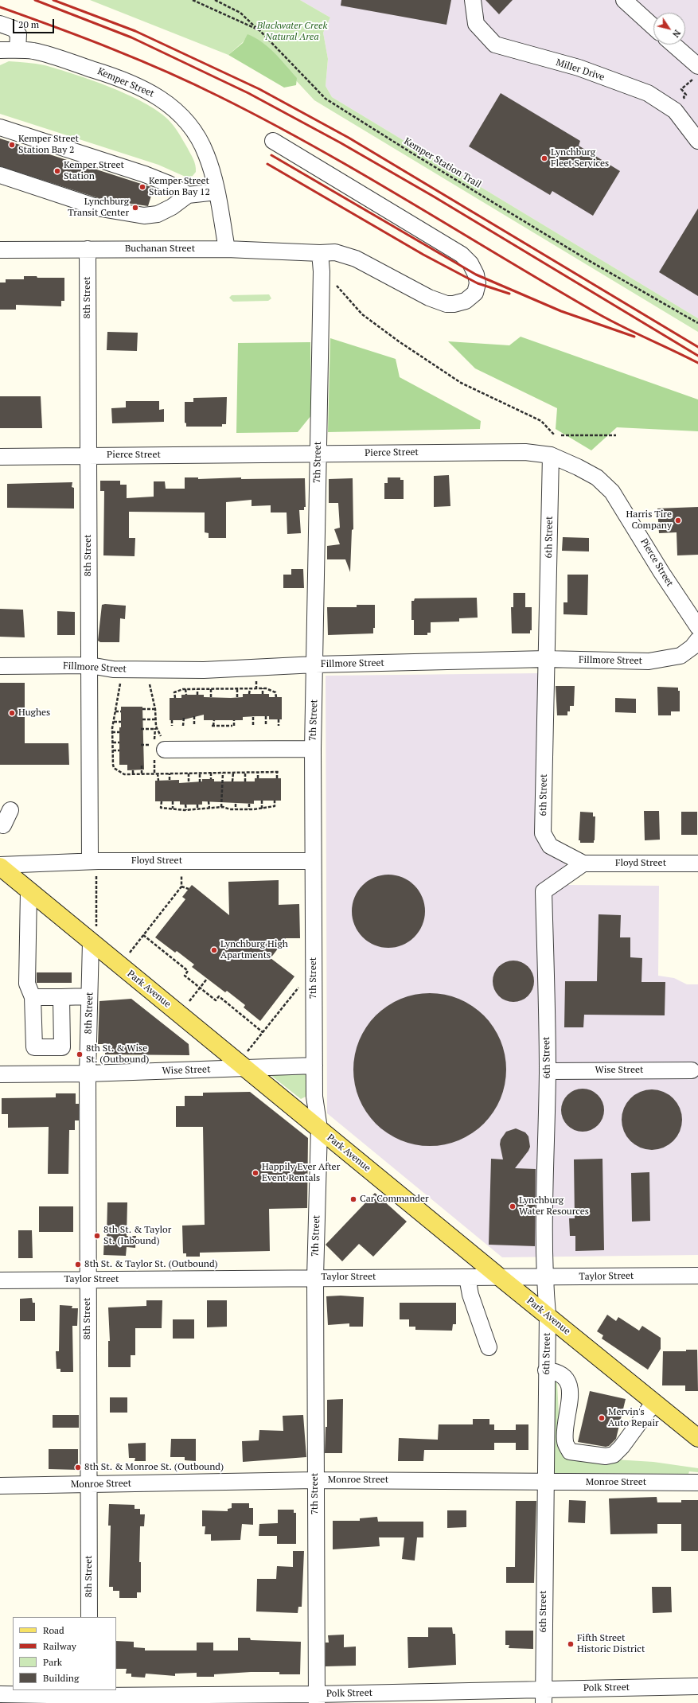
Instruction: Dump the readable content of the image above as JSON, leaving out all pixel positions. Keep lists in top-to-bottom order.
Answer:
{
  "streets": {
    "main road": ["Park Avenue"],
    "street": [
      "Miller Drive",
      "Kemper Street",
      "Buchanan Street",
      "8th Street",
      "Pierce Street",
      "7th Street",
      "6th Street",
      "Fillmore Street",
      "Floyd Street",
      "Wise Street",
      "Taylor Street",
      "Monroe Street",
      "Polk Street"
    ],
    "path": ["Kemper Station Trail"]
  },
  "crossings": [
    ["Kemper Street", "Buchanan Street"],
    ["Buchanan Street", "8th Street"],
    ["Buchanan Street", "7th Street"],
    ["8th Street", "Pierce Street"],
    ["8th Street", "Fillmore Street"],
    ["8th Street", "Floyd Street"],
    ["8th Street", "Park Avenue"],
    ["8th Street", "Wise Street"],
    ["8th Street", "Taylor Street"],
    ["8th Street", "Monroe Street"],
    ["Pierce Street", "7th Street"],
    ["Pierce Street", "6th Street"],
    ["7th Street", "Fillmore Street"],
    ["7th Street", "Floyd Street"],
    ["7th Street", "Park Avenue"],
    ["7th Street", "Wise Street"],
    ["7th Street", "Taylor Street"],
    ["7th Street", "Monroe Street"],
    ["7th Street", "Polk Street"],
    ["6th Street", "Fillmore Street"],
    ["6th Street", "Floyd Street"],
    ["6th Street", "Park Avenue"],
    ["6th Street", "Wise Street"],
    ["6th Street", "Taylor Street"],
    ["6th Street", "Monroe Street"],
    ["6th Street", "Polk Street"],
    ["Floyd Street", "Park Avenue"],
    ["Park Avenue", "Wise Street"],
    ["Park Avenue", "Taylor Street"]
  ],
  "parks": ["Blackwater Creek Natural Area"],
  "places": [
    "Kemper Street Station Bay 2",
    "Lynchburg Fleet Services",
    "Kemper Street Station",
    "Kemper Street Station Bay 12",
    "Lynchburg Transit Center",
    "Harris Tire Company",
    "Hughes",
    "Lynchburg High Apartments",
    "8th St. & Wise St. (Outbound)",
    "Happily Ever After Event Rentals",
    "Car Commander",
    "Lynchburg Water Resources",
    "8th St. & Taylor St. (Inbound)",
    "8th St. & Taylor St. (Outbound)",
    "Mervin's Auto Repair",
    "8th St. & Monroe St. (Outbound)",
    "Fifth Street Historic District"
  ],
  "legend": [
    "Road",
    "Railway",
    "Park",
    "Building"
  ],
  "scale_bar": "20 m",
  "north": "bottom right"
}
